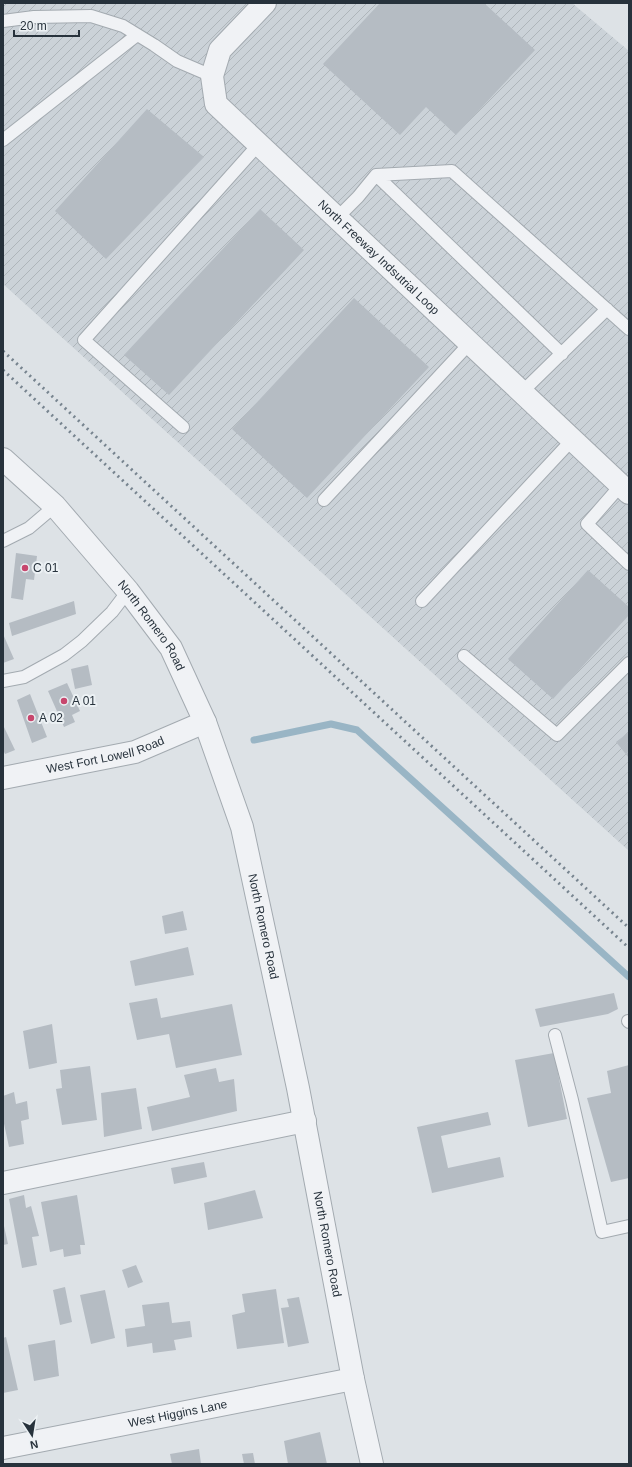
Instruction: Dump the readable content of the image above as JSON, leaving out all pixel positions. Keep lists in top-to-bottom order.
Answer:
{
  "streets": {
    "street": [
      "North Freeway Indsutrial Loop",
      "North Romero Road",
      "West Fort Lowell Road",
      "West Higgins Lane"
    ]
  },
  "crossings": [
    ["North Romero Road", "West Fort Lowell Road"],
    ["North Romero Road", "West Higgins Lane"]
  ],
  "places": ["C 01", "A 01", "A 02"],
  "scale_bar": "20 m",
  "north": "bottom"
}
